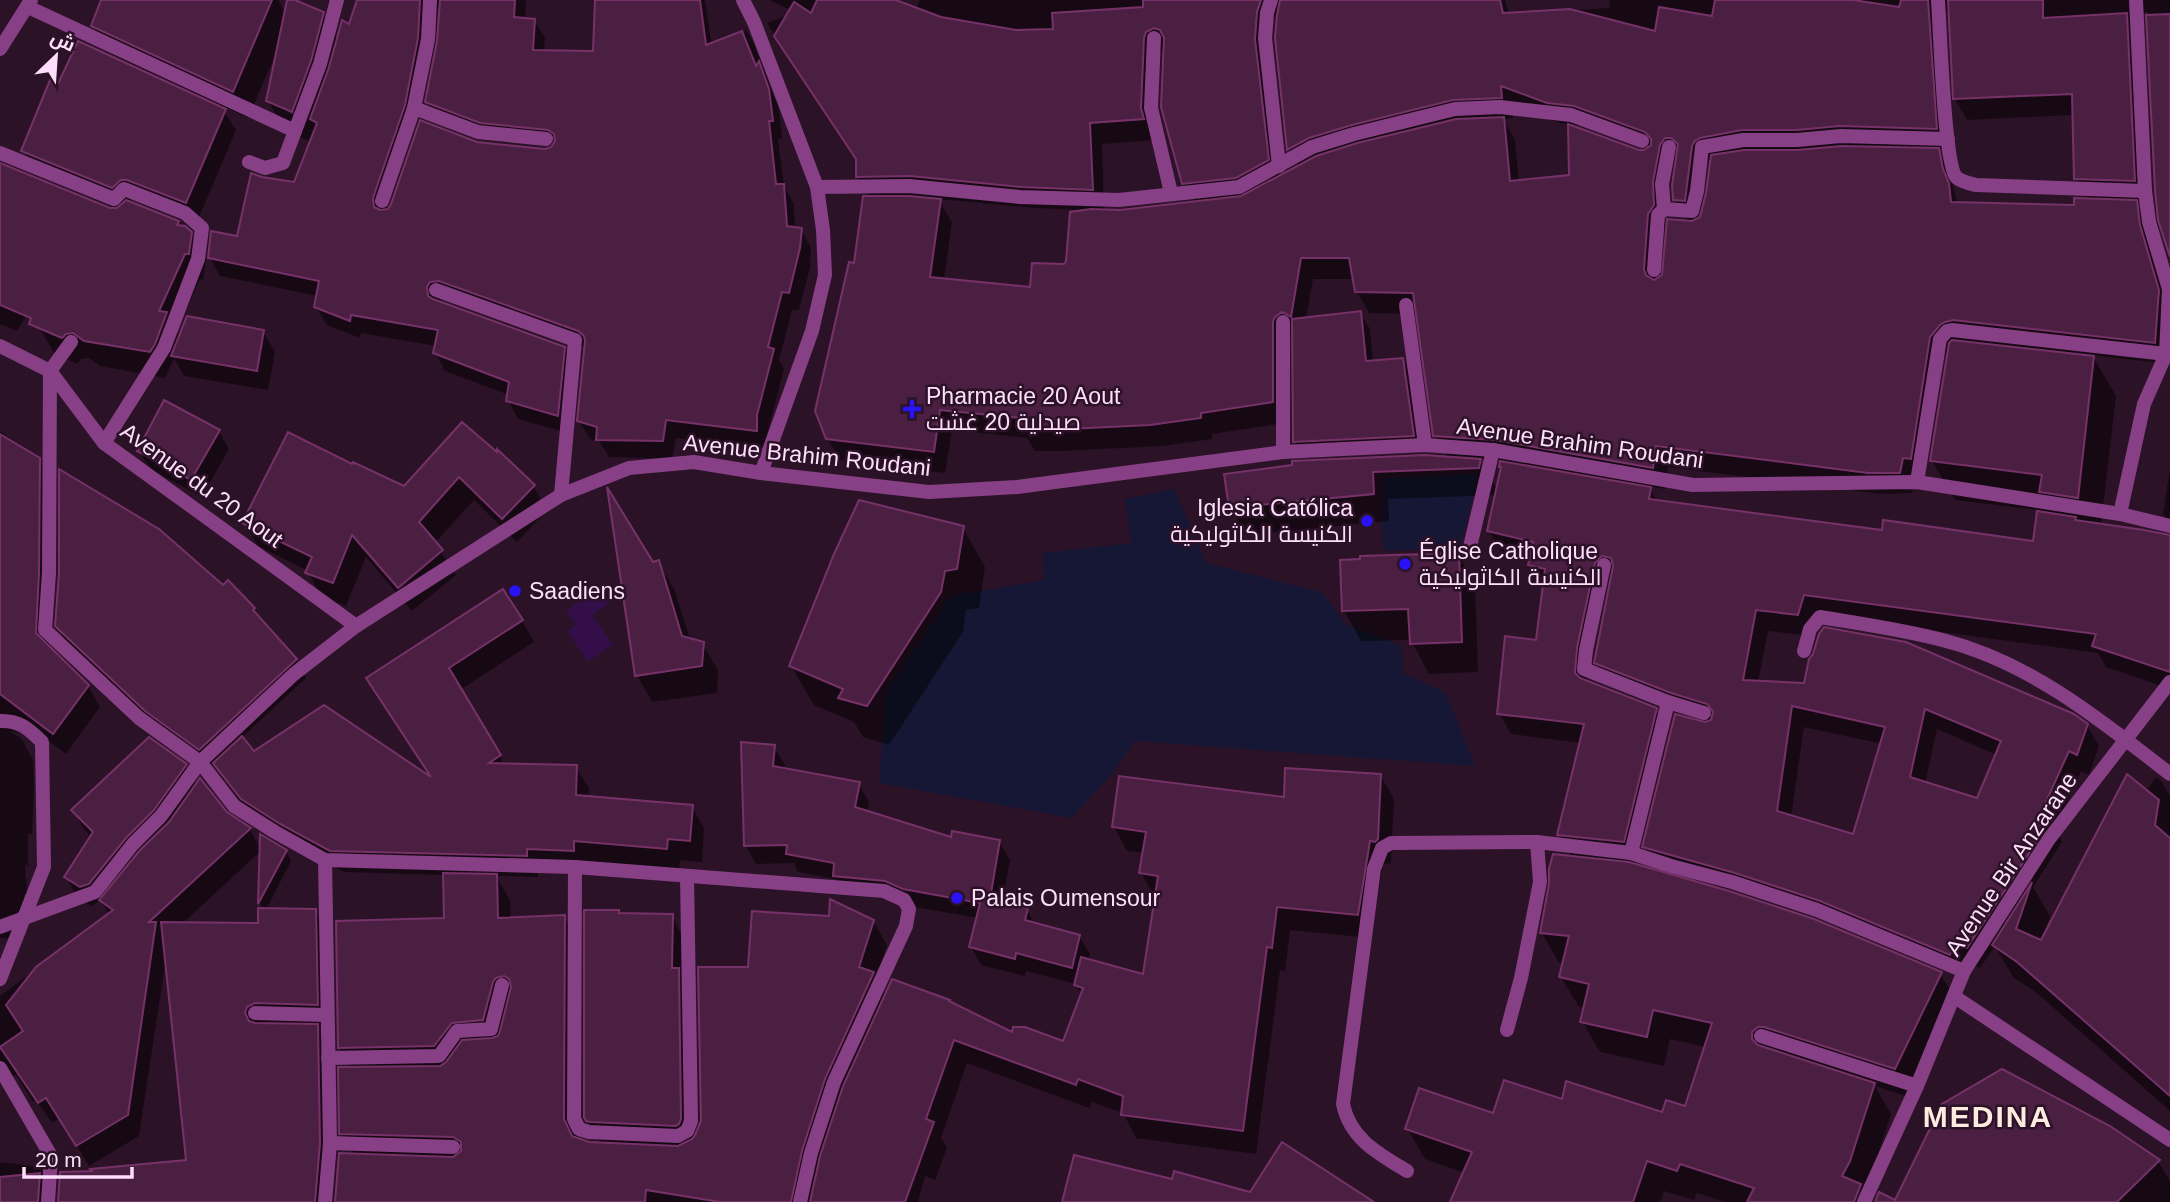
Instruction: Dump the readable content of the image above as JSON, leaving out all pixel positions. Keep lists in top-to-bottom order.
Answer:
{
  "streets": {
    "street": ["Avenue Brahim Roudani", "Avenue du 20 Aout", "Avenue Bir Anzarane"]
  },
  "crossings": [
    ["Avenue Brahim Roudani", "Avenue du 20 Aout"]
  ],
  "districts": ["MEDINA"],
  "places": {
    "health": ["Pharmacie 20 Aout صيدلية 20 غشت"],
    "other": [
      "Iglesia Católica الكنيسة الكاثوليكية",
      "Église Catholique الكنيسة الكاثوليكية",
      "Saadiens",
      "Palais Oumensour"
    ]
  },
  "scale_bar": "20 m",
  "north": "top right"
}
